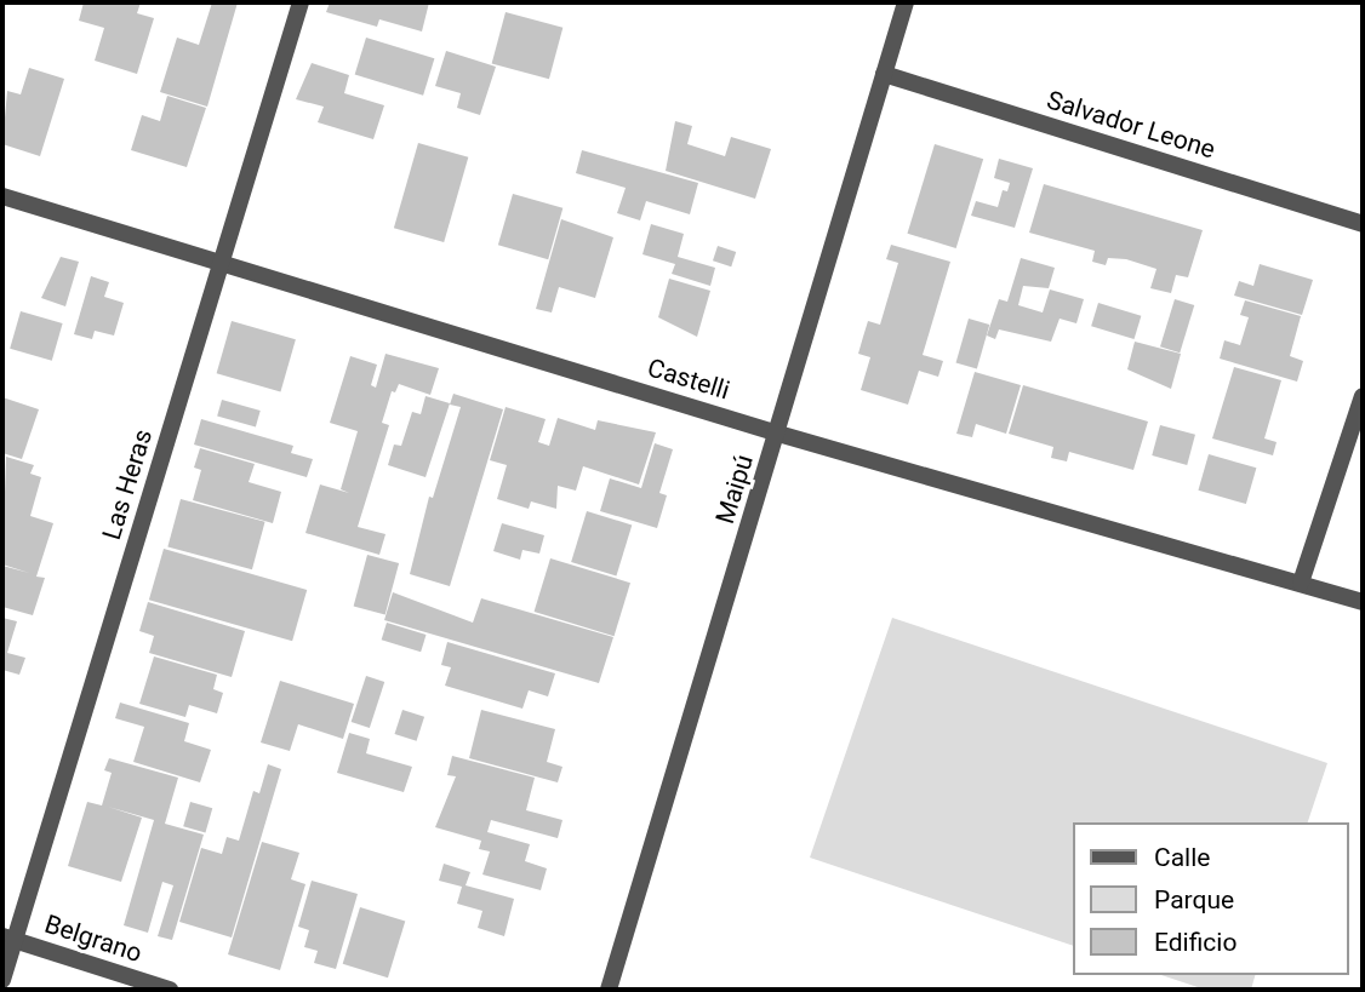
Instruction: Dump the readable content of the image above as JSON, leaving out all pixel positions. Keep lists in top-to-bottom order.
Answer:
{
  "streets": {
    "street": [
      "Salvador Leone",
      "Castelli",
      "Las Heras",
      "Maipú",
      "Belgrano"
    ]
  },
  "crossings": [
    ["Salvador Leone", "Maipú"],
    ["Castelli", "Las Heras"],
    ["Castelli", "Maipú"],
    ["Las Heras", "Belgrano"]
  ],
  "legend": ["Calle", "Parque", "Edificio"]
}
